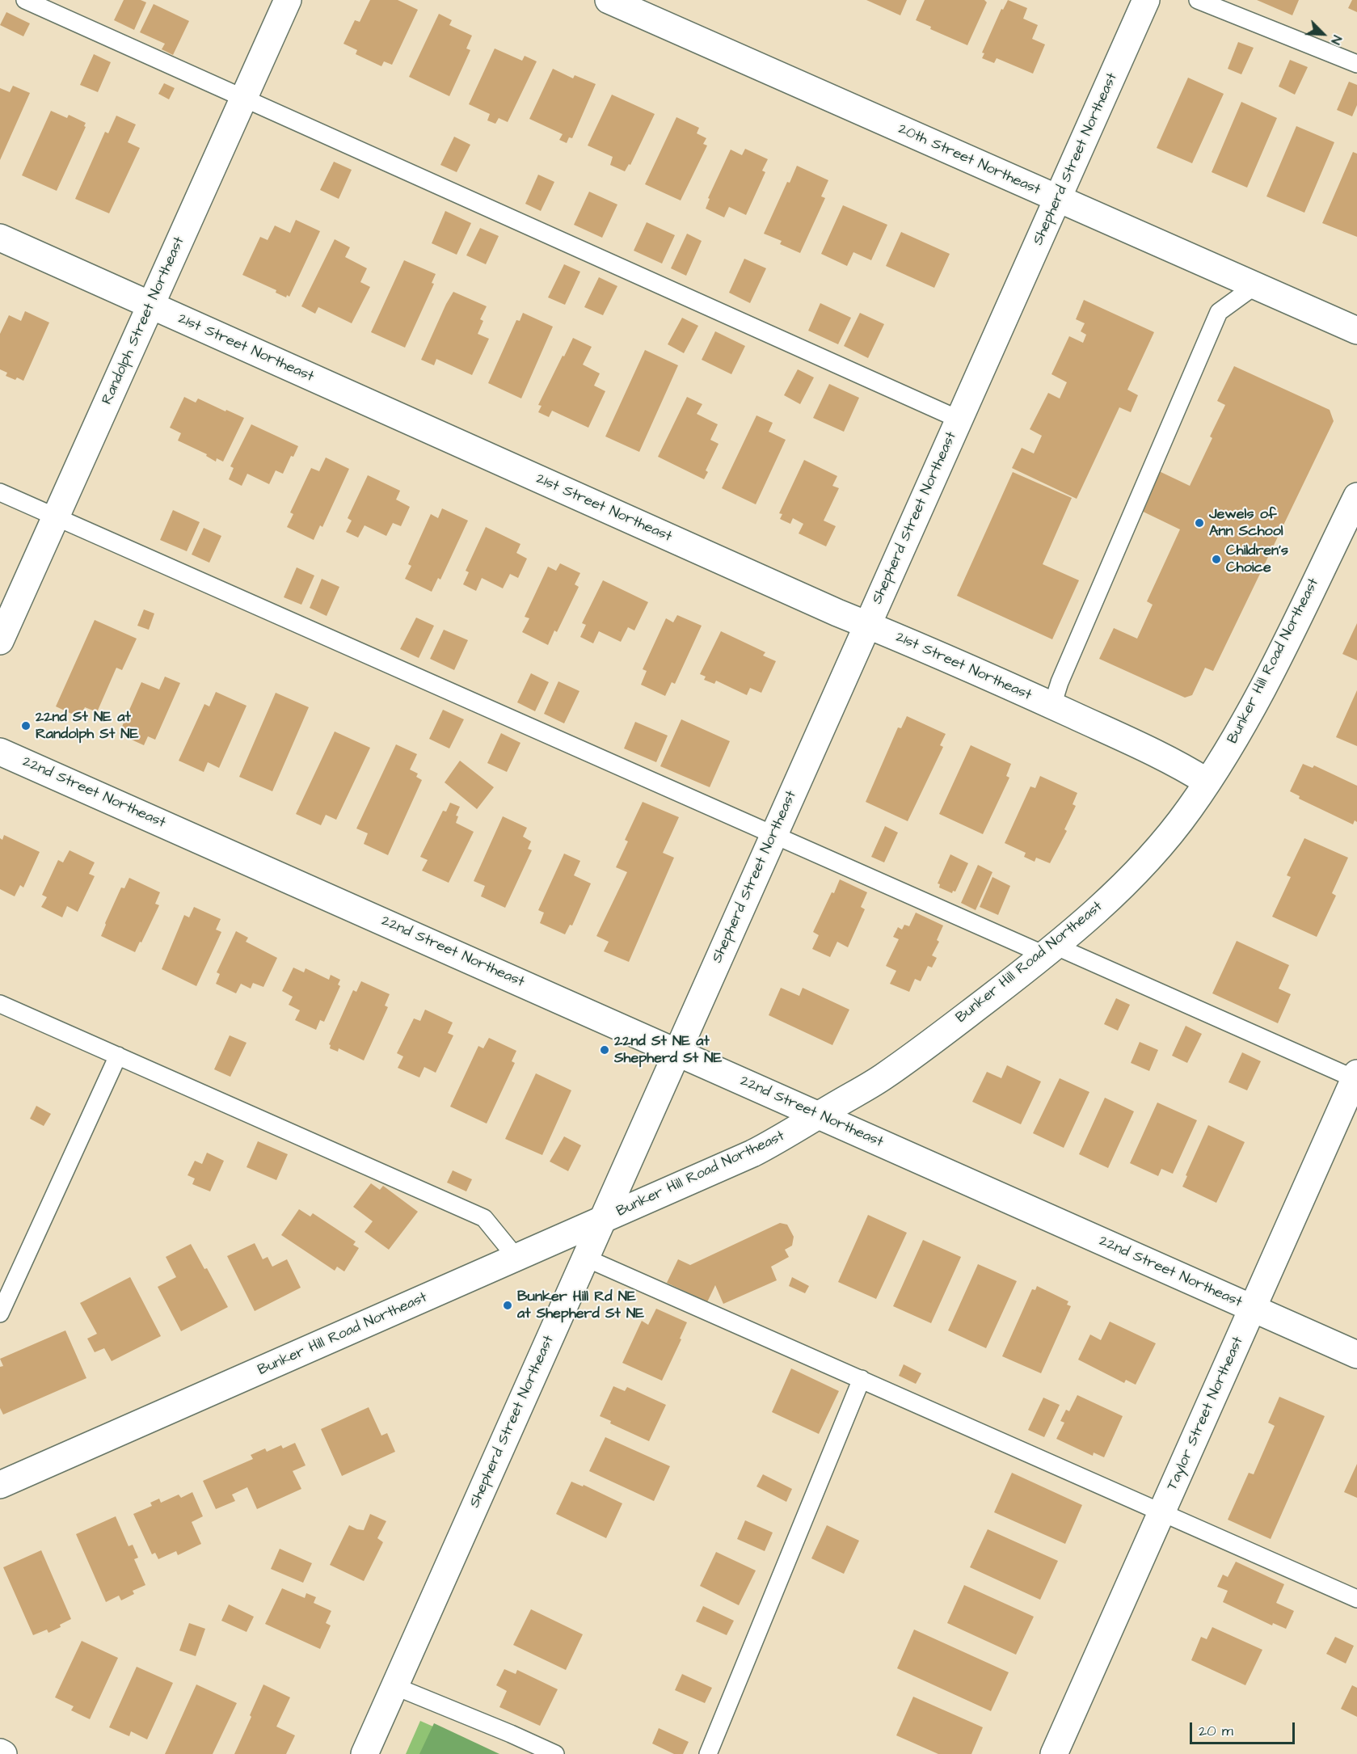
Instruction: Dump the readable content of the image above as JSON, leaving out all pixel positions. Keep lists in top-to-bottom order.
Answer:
{
  "streets": {
    "street": [
      "Shepherd Street Northeast",
      "20th Street Northeast",
      "Randolph Street Northeast",
      "21st Street Northeast",
      "Bunker Hill Road Northeast",
      "22nd Street Northeast",
      "Taylor Street Northeast"
    ]
  },
  "crossings": [
    ["Shepherd Street Northeast", "20th Street Northeast"],
    ["Shepherd Street Northeast", "21st Street Northeast"],
    ["Shepherd Street Northeast", "Bunker Hill Road Northeast"],
    ["Shepherd Street Northeast", "22nd Street Northeast"],
    ["Randolph Street Northeast", "21st Street Northeast"],
    ["21st Street Northeast", "Bunker Hill Road Northeast"],
    ["Bunker Hill Road Northeast", "22nd Street Northeast"],
    ["22nd Street Northeast", "Taylor Street Northeast"]
  ],
  "places": [
    "Jewels of Ann School",
    "Children’s Choice",
    "22nd St NE at Randolph St NE",
    "22nd St NE at Shepherd St NE",
    "Bunker Hill Rd NE at Shepherd St NE"
  ],
  "scale_bar": "20 m",
  "north": "bottom right"
}
